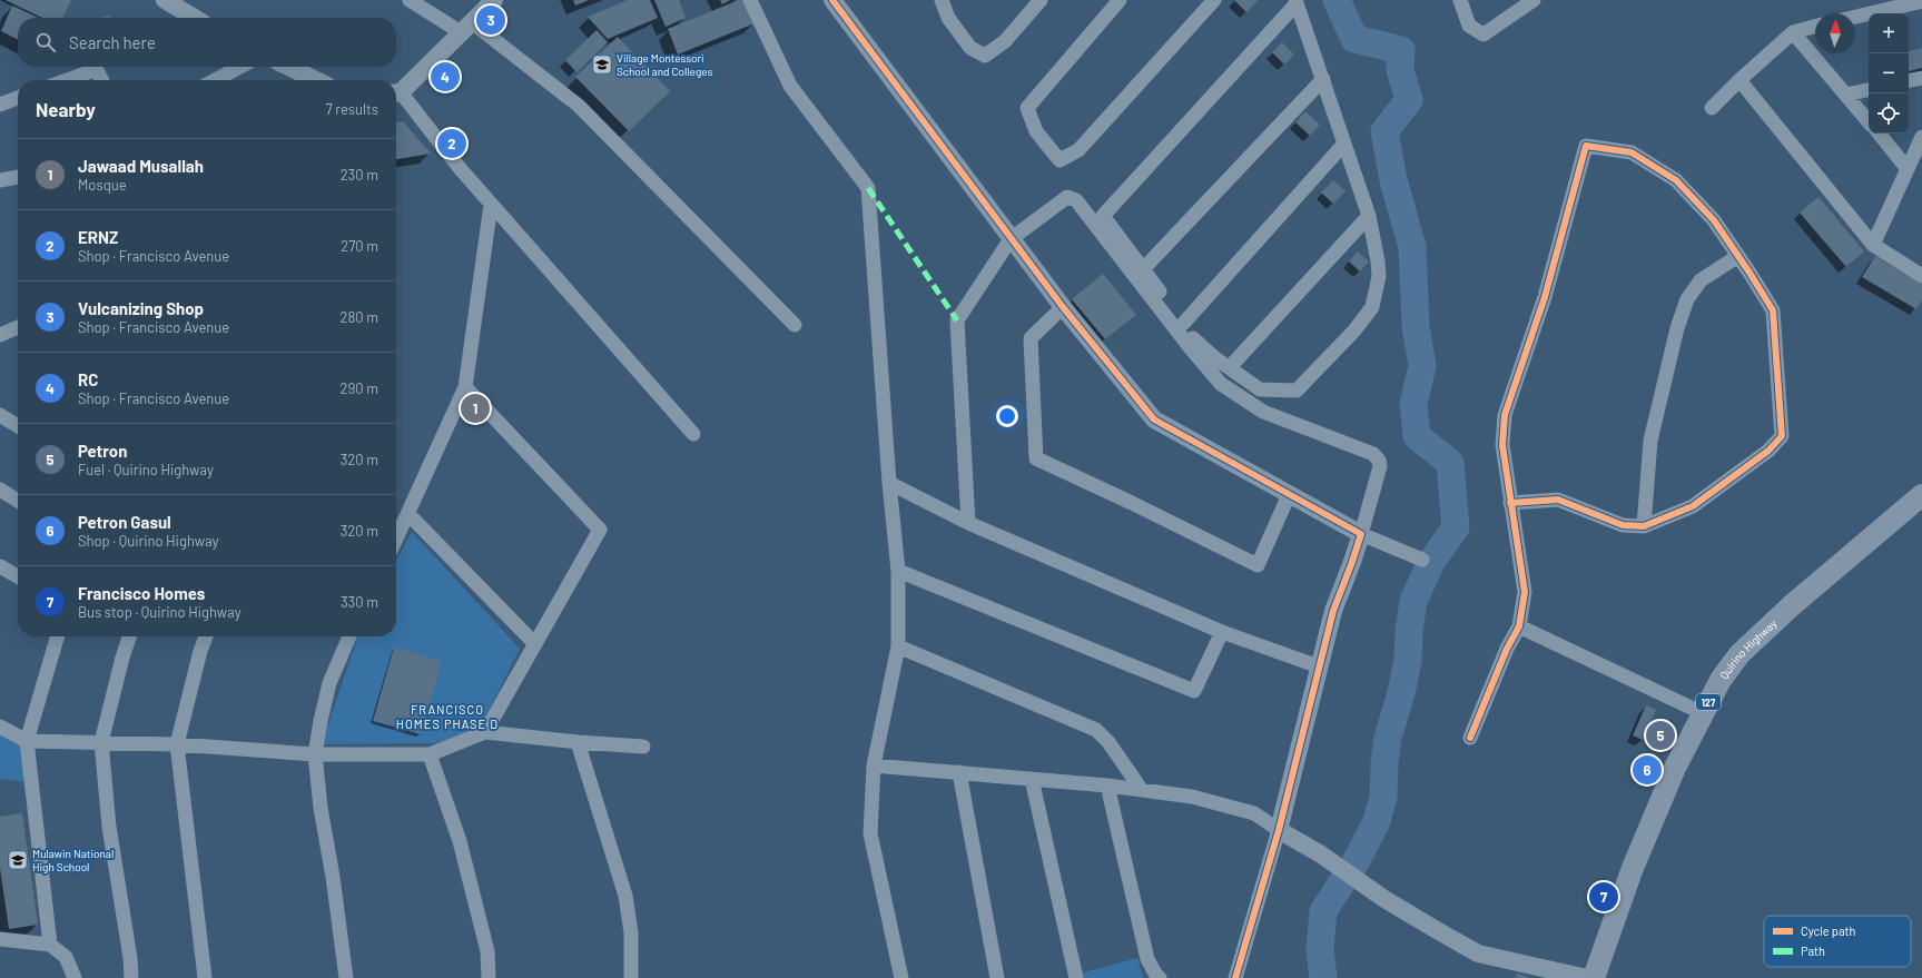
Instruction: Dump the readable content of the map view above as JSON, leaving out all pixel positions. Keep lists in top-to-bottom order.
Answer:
{
  "streets": {
    "main road": ["Quirino Highway", "127"]
  },
  "districts": ["FRANCISCO HOMES PHASE D"],
  "places": {
    "school or university": ["Village Montessori School and Colleges", "Mulawin National High School"]
  },
  "legend": ["Cycle path", "Path"],
  "north": "top",
  "page": {
    "pins": [
      "3",
      "4",
      "2",
      "1",
      "5",
      "6",
      "7"
    ],
    "map_buttons": ["+", "−"],
    "search": "Search here",
    "heading": ["Nearby", "7 results"],
    "list": [
      {
        "mark": "1",
        "name": "Jawaad Musallah",
        "note": "Mosque",
        "value": "230 m"
      },
      {
        "mark": "2",
        "name": "ERNZ",
        "note": "Shop · Francisco Avenue",
        "value": "270 m"
      },
      {
        "mark": "3",
        "name": "Vulcanizing Shop",
        "note": "Shop · Francisco Avenue",
        "value": "280 m"
      },
      {
        "mark": "4",
        "name": "RC",
        "note": "Shop · Francisco Avenue",
        "value": "290 m"
      },
      {
        "mark": "5",
        "name": "Petron",
        "note": "Fuel · Quirino Highway",
        "value": "320 m"
      },
      {
        "mark": "6",
        "name": "Petron Gasul",
        "note": "Shop · Quirino Highway",
        "value": "320 m"
      },
      {
        "mark": "7",
        "name": "Francisco Homes",
        "note": "Bus stop · Quirino Highway",
        "value": "330 m"
      }
    ]
  }
}
